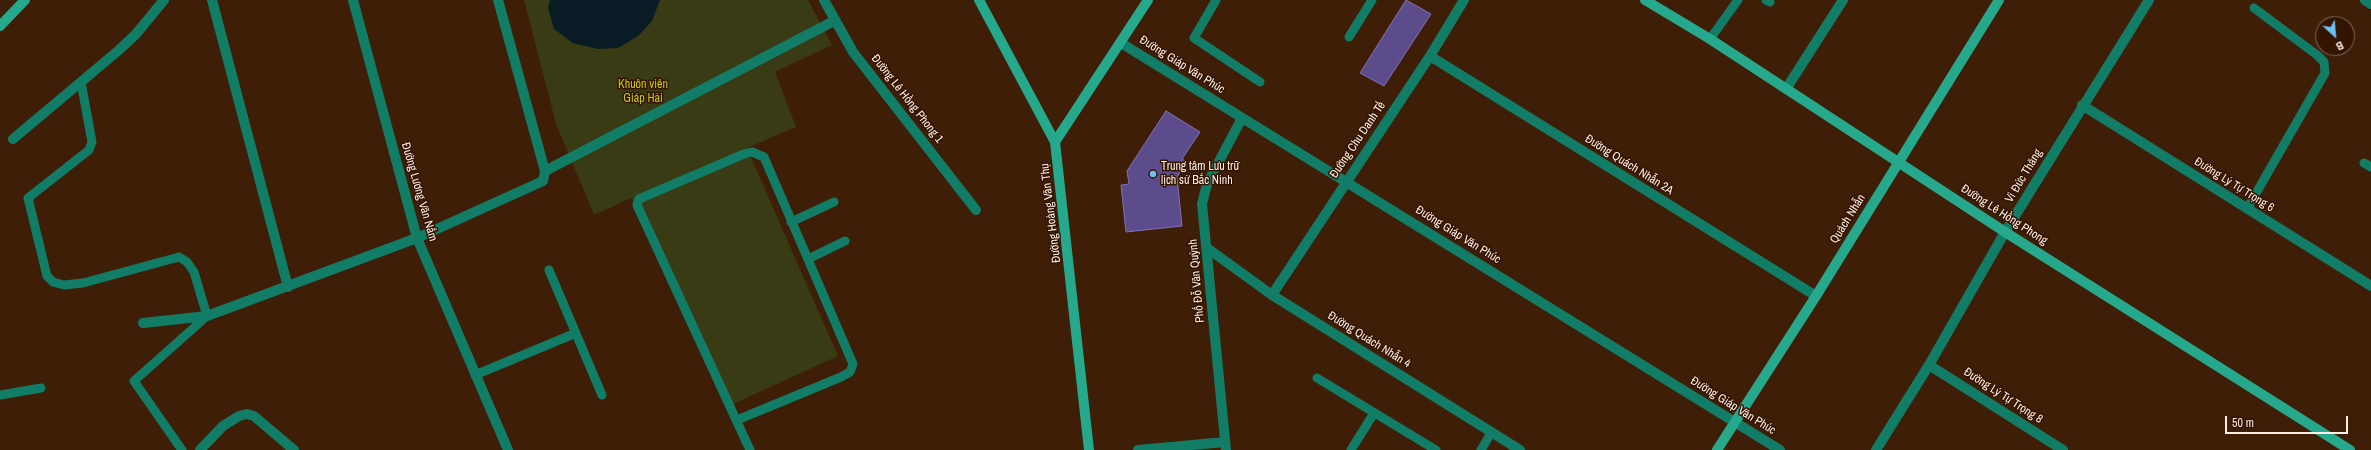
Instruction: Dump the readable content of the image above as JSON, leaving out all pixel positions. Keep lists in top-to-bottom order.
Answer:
{
  "streets": {
    "street": [
      "Đường Giáp Văn Phúc",
      "Đường Lê Hồng Phong 1",
      "Đường Chu Danh Tể",
      "Đường Quách Nhẫn 2A",
      "Vi Đức Thăng",
      "Đường Lý Tự Trọng 6",
      "Đường Lương Văn Nắm",
      "Đường Hoàng Văn Thụ",
      "Đường Lê Hồng Phong",
      "Quách Nhẫn",
      "Phố Đỗ Văn Quỳnh",
      "Đường Quách Nhẫn 4",
      "Đường Lý Tự Trọng 8"
    ]
  },
  "crossings": [
    ["Đường Giáp Văn Phúc", "Đường Chu Danh Tể"],
    ["Đường Giáp Văn Phúc", "Quách Nhẫn"],
    ["Đường Giáp Văn Phúc", "Phố Đỗ Văn Quỳnh"],
    ["Đường Chu Danh Tể", "Đường Quách Nhẫn 2A"],
    ["Đường Chu Danh Tể", "Đường Quách Nhẫn 4"],
    ["Đường Quách Nhẫn 2A", "Quách Nhẫn"],
    ["Vi Đức Thăng", "Đường Lý Tự Trọng 6"],
    ["Vi Đức Thăng", "Đường Lê Hồng Phong"],
    ["Vi Đức Thăng", "Đường Lý Tự Trọng 8"],
    ["Đường Lê Hồng Phong", "Quách Nhẫn"],
    ["Phố Đỗ Văn Quỳnh", "Đường Quách Nhẫn 4"]
  ],
  "parks": ["Khuôn viên Giáp Hải"],
  "places": ["Trung tâm Lưu trữ lịch sử Bắc Ninh"],
  "scale_bar": "50 m",
  "north": "bottom right"
}
